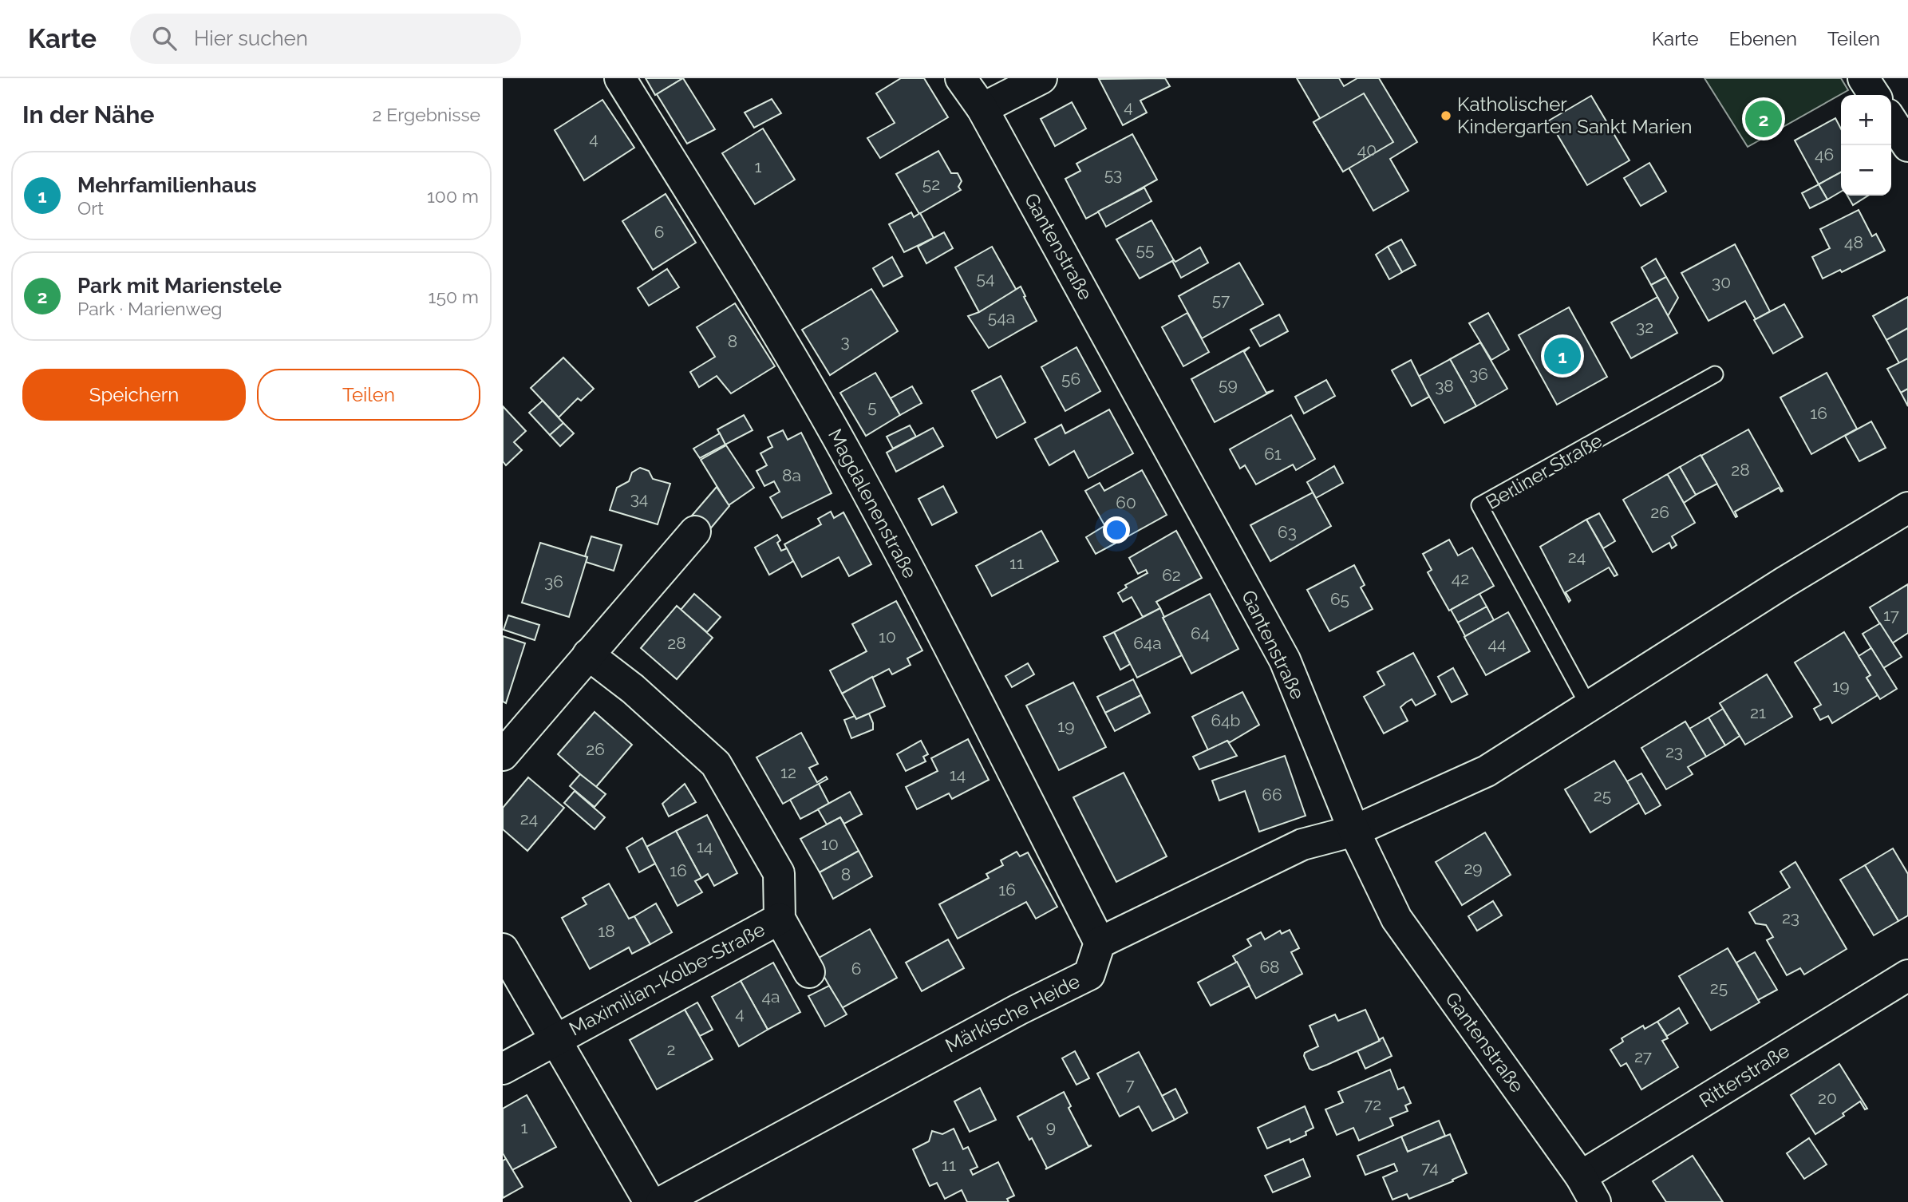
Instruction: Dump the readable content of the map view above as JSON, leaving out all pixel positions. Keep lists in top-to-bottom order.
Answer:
{
  "streets": {
    "street": [
      "Gantenstraße",
      "Magdalenenstraße",
      "Maximilian-Kolbe-Straße",
      "Märkische Heide",
      "Ritterstraße"
    ],
    "lane": ["Berliner Straße"]
  },
  "crossings": [
    ["Gantenstraße", "Ritterstraße"],
    ["Magdalenenstraße", "Märkische Heide"]
  ],
  "places": ["Katholischer Kindergarten Sankt Marien"],
  "house_numbers": [
    "4",
    "4",
    "40",
    "46",
    "1",
    "53",
    "52",
    "6",
    "48",
    "55",
    "54",
    "30",
    "57",
    "54a",
    "32",
    "8",
    "3",
    "36",
    "56",
    "59",
    "38",
    "5",
    "16",
    "61",
    "28",
    "8a",
    "34",
    "60",
    "26",
    "63",
    "24",
    "11",
    "62",
    "42",
    "36",
    "65",
    "17",
    "64",
    "10",
    "28",
    "64a",
    "44",
    "19",
    "21",
    "64b",
    "19",
    "26",
    "23",
    "12",
    "14",
    "66",
    "25",
    "24",
    "10",
    "14",
    "29",
    "16",
    "8",
    "16",
    "23",
    "18",
    "68",
    "6",
    "25",
    "4a",
    "4",
    "2",
    "27",
    "7",
    "20",
    "72",
    "9",
    "1",
    "11",
    "74"
  ],
  "page": {
    "header": "Karte",
    "search": "Hier suchen",
    "nav": ["Karte", "Ebenen", "Teilen"],
    "heading": ["In der Nähe", "2 Ergebnisse"],
    "map_buttons": ["+", "−"],
    "pins": ["2", "1"],
    "list": [
      {
        "mark": "1",
        "name": "Mehrfamilienhaus",
        "note": "Ort",
        "value": "100 m"
      },
      {
        "mark": "2",
        "name": "Park mit Marienstele",
        "note": "Park · Marienweg",
        "value": "150 m"
      }
    ],
    "buttons": ["Speichern", "Teilen"]
  }
}
